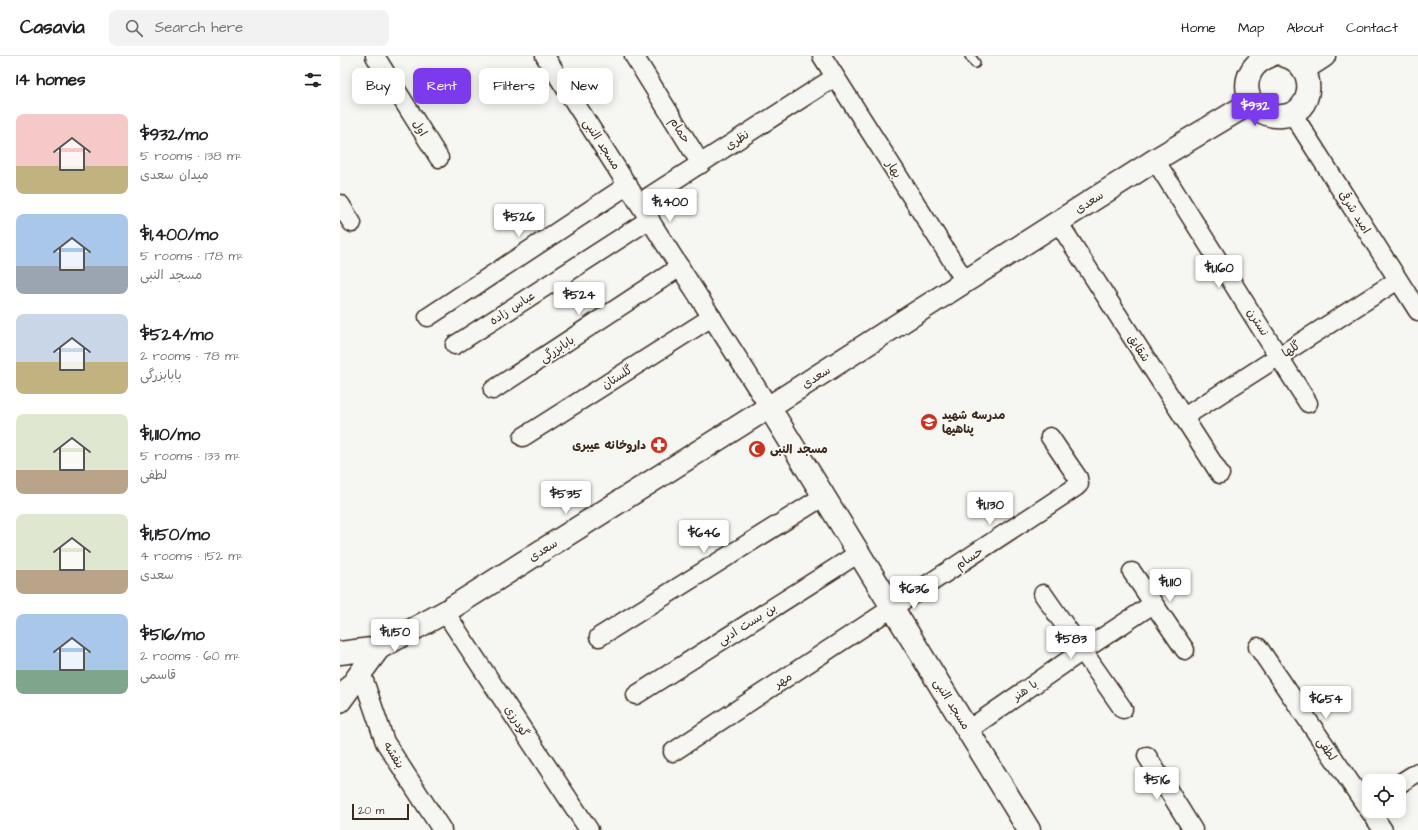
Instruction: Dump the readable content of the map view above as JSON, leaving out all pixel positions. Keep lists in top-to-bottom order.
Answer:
{
  "streets": {
    "main road": ["مسجد النبی", "سعدی"],
    "street": [
      "اول",
      "حمام",
      "نظری",
      "بهار",
      "امید شرقی",
      "عباس زاده",
      "نسترن",
      "شقایق",
      "بابابزرگی",
      "گلها",
      "گلستان",
      "حسام",
      "بن بست ادبی",
      "مهر",
      "با هنر",
      "گودرزی",
      "لطفی",
      "بنفشه"
    ]
  },
  "crossings": [
    ["حمام", "نظری"],
    ["نظری", "مسجد النبی"],
    ["نظری", "بهار"],
    ["مسجد النبی", "سعدی"],
    ["مسجد النبی", "عباس زاده"],
    ["مسجد النبی", "بابابزرگی"],
    ["مسجد النبی", "گلستان"],
    ["مسجد النبی", "حسام"],
    ["مسجد النبی", "بن بست ادبی"],
    ["مسجد النبی", "مهر"],
    ["مسجد النبی", "با هنر"],
    ["بهار", "سعدی"],
    ["سعدی", "نسترن"],
    ["سعدی", "شقایق"],
    ["سعدی", "گودرزی"],
    ["سعدی", "بنفشه"],
    ["امید شرقی", "گلها"],
    ["نسترن", "گلها"],
    ["شقایق", "گلها"],
    ["حسام", "مهر"]
  ],
  "places": {
    "school or university": ["مدرسه شهید پناهیها"],
    "pharmacy": ["داروخانه عیبری"],
    "mosque": ["مسجد النبی"]
  },
  "scale_bar": "20 m",
  "page": {
    "header": "Casavia",
    "search": "Search here",
    "nav": [
      "Home",
      "Map",
      "About",
      "Contact"
    ],
    "heading": "14 homes",
    "chip": [
      "Buy",
      "Rent",
      "Filters",
      "New"
    ],
    "price": [
      "$932",
      "$1,400",
      "$526",
      "$1,160",
      "$524",
      "$535",
      "$1,130",
      "$646",
      "$1,110",
      "$636",
      "$1,150",
      "$583",
      "$654",
      "$516"
    ],
    "list": [
      {
        "name": "$932/mo",
        "note": "5 rooms · 138 m² · میدان سعدی"
      },
      {
        "name": "$1,400/mo",
        "note": "5 rooms · 178 m² · مسجد النبی"
      },
      {
        "name": "$524/mo",
        "note": "2 rooms · 78 m² · بابابزرگی"
      },
      {
        "name": "$1,110/mo",
        "note": "5 rooms · 133 m² · لطفی"
      },
      {
        "name": "$1,150/mo",
        "note": "4 rooms · 152 m² · سعدی"
      },
      {
        "name": "$516/mo",
        "note": "2 rooms · 60 m² · قاسمی"
      }
    ],
    "scale": "20 m"
  }
}
